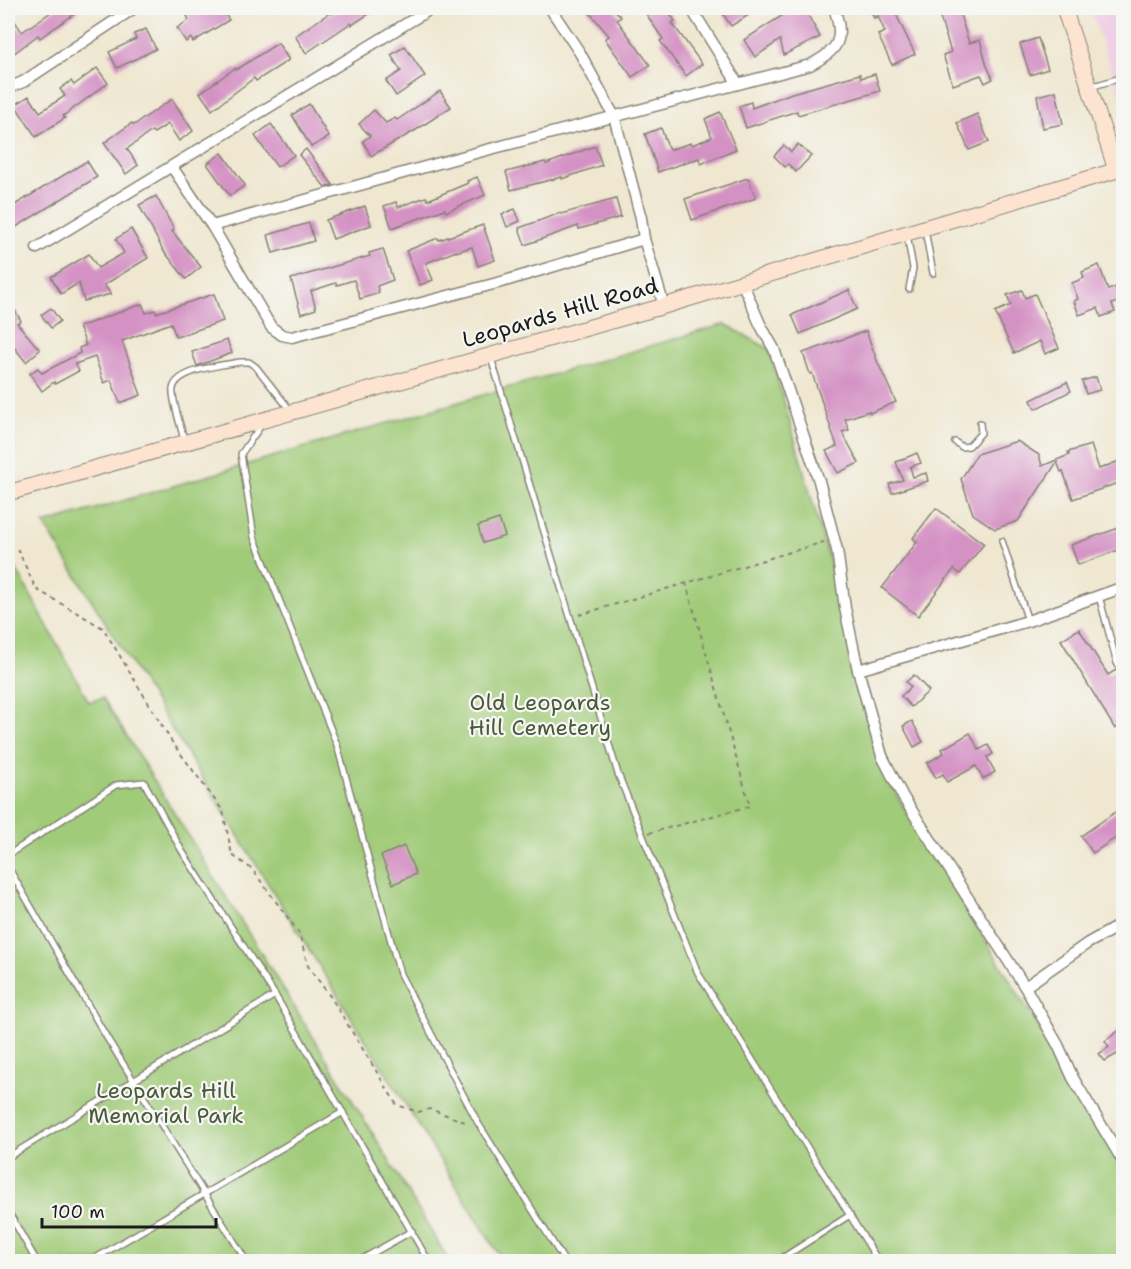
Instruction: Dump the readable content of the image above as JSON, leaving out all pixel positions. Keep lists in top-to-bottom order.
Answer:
{
  "streets": {
    "main road": ["Leopards Hill Road"]
  },
  "parks": ["Old Leopards Hill Cemetery", "Leopards Hill Memorial Park"],
  "scale_bar": "100 m"
}
